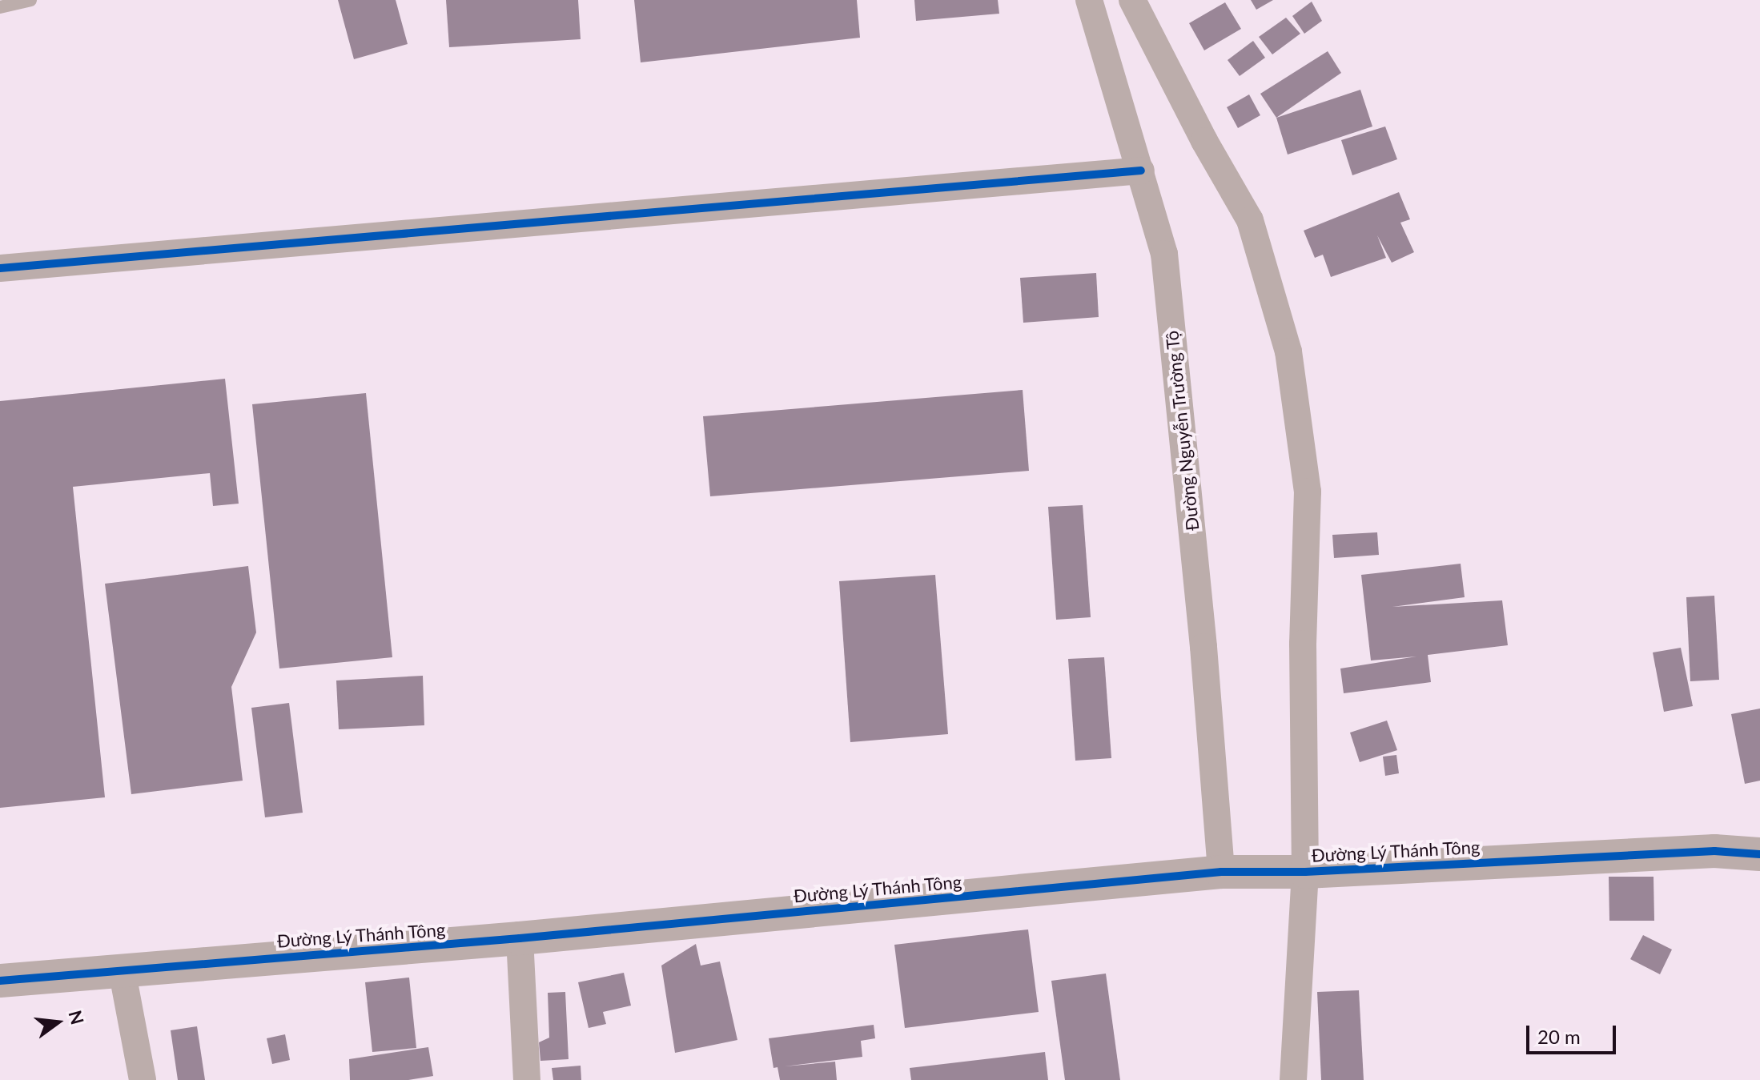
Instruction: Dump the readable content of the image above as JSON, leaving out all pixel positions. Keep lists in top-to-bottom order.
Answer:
{
  "streets": {
    "street": ["Đường Nguyễn Trường Tộ", "Đường Lý Thánh Tông"]
  },
  "crossings": [
    ["Đường Nguyễn Trường Tộ", "Đường Lý Thánh Tông"]
  ],
  "scale_bar": "20 m",
  "north": "right"
}
